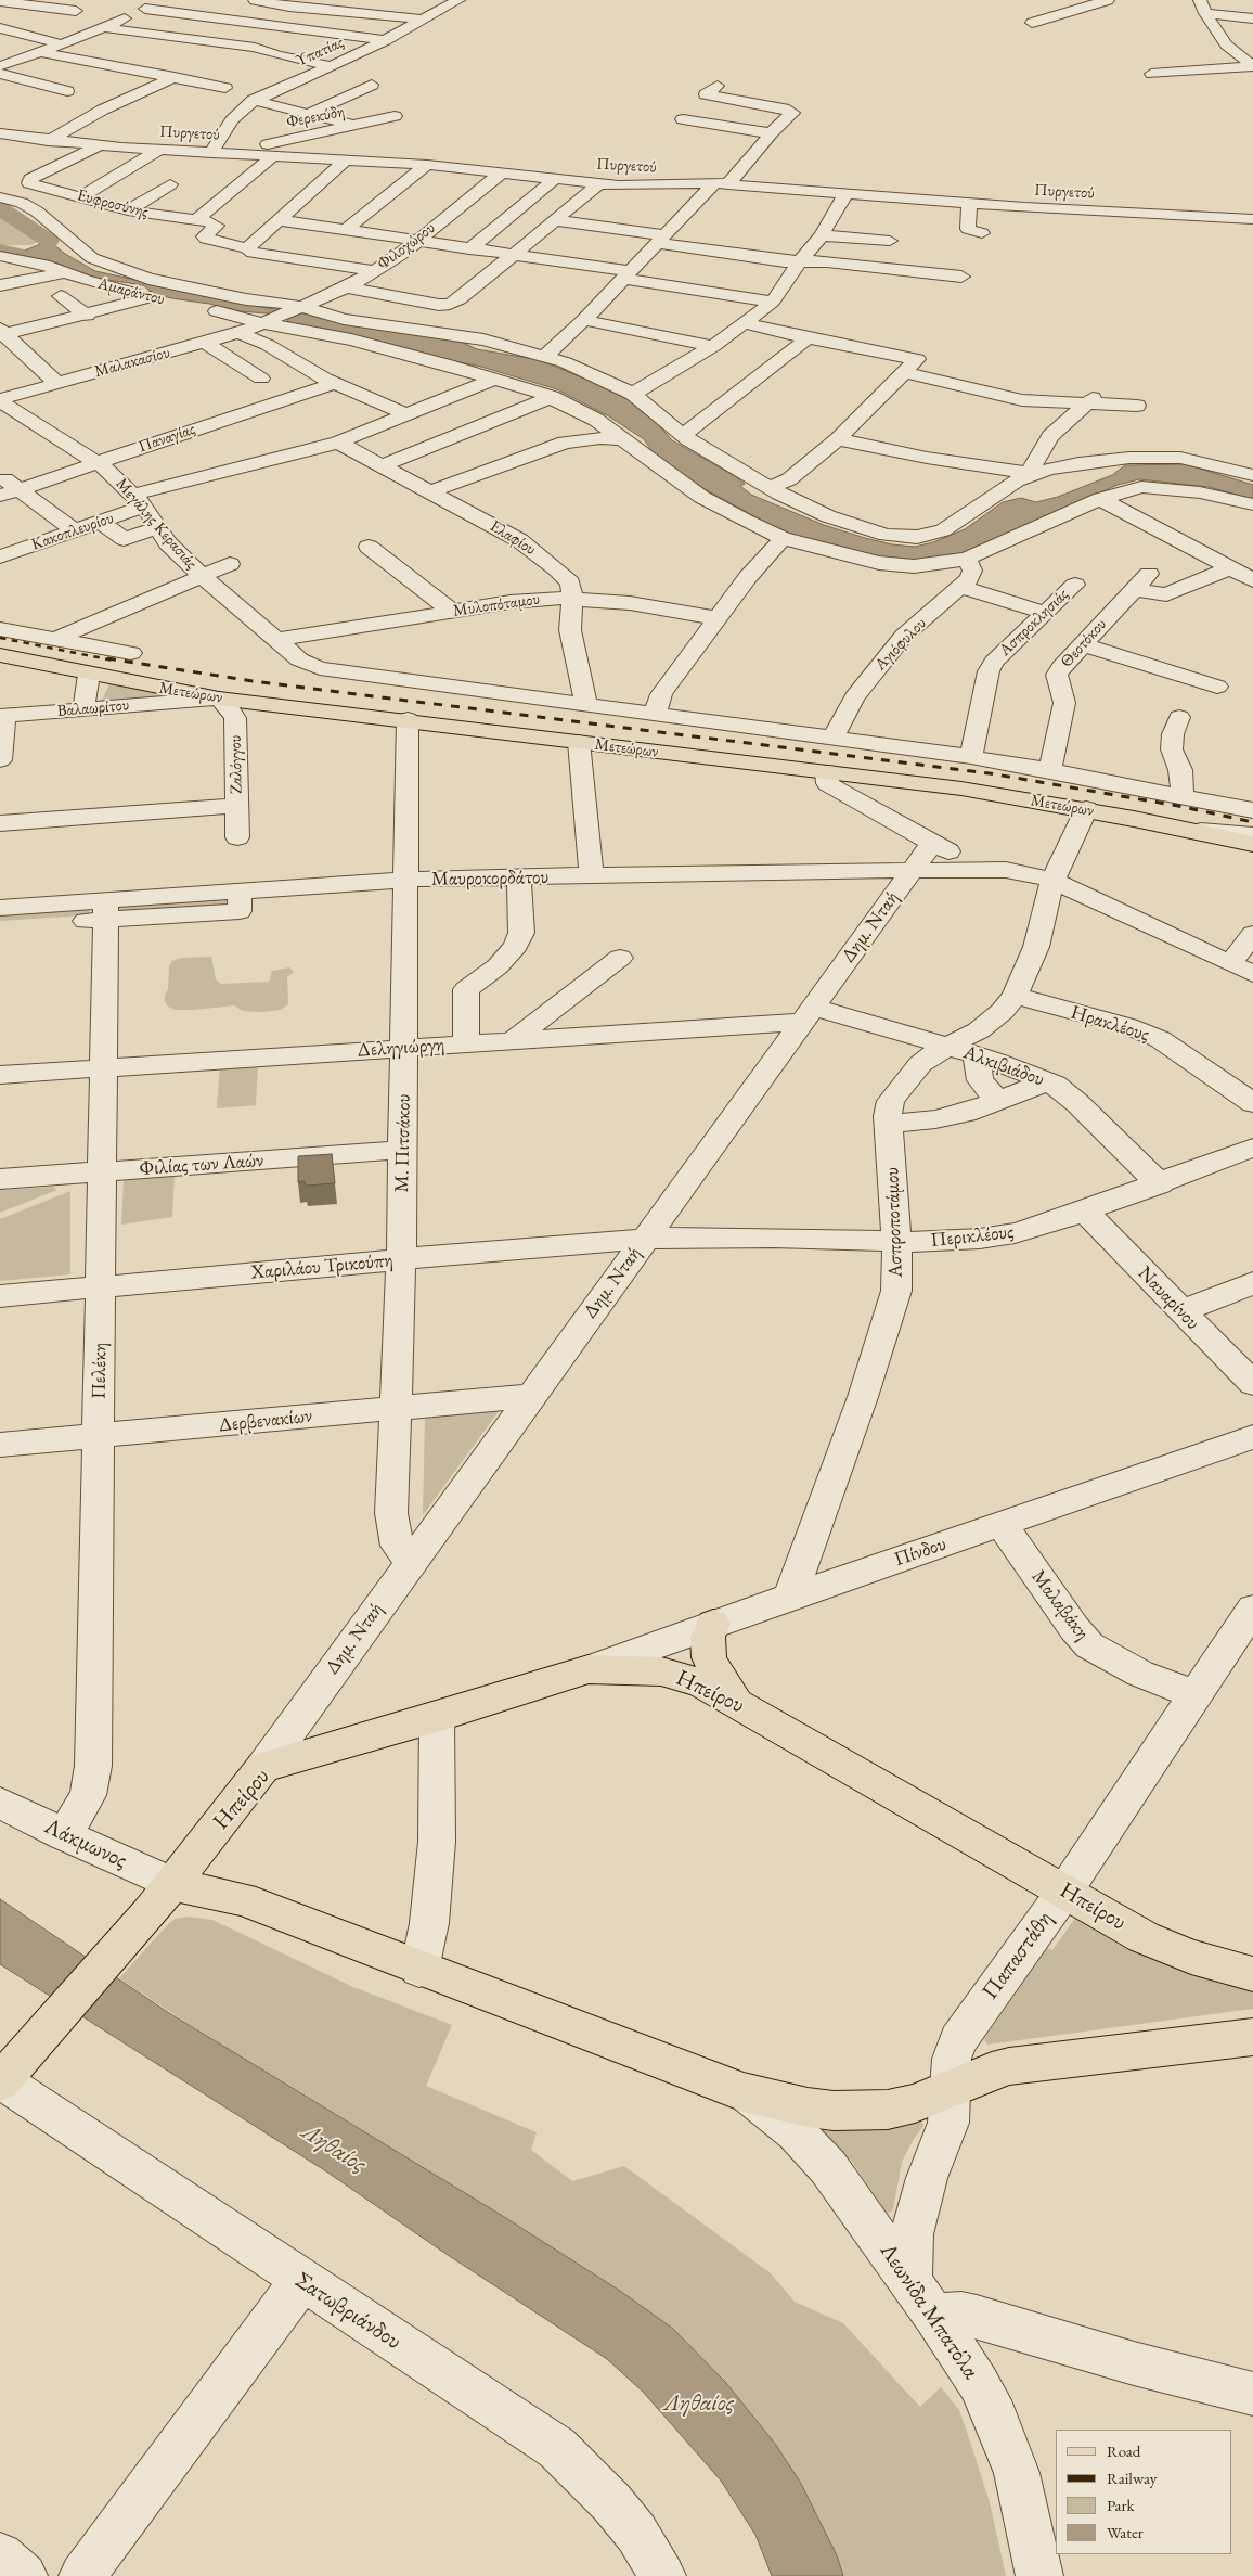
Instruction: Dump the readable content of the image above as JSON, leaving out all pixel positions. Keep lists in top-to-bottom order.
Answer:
{
  "streets": {
    "main road": ["Μετεώρων", "Ηπείρου"],
    "street": [
      "Υπατίας",
      "Φερεκύδη",
      "Πυργετού",
      "Ευφροσύνης",
      "Φιλοχώρου",
      "Αμαράντου",
      "Μαλακασίου",
      "Παναγίας",
      "Μεγάλης Κερασιάς",
      "Κακοπλευρίου",
      "Ελαφίου",
      "Μυλοπόταμου",
      "Ασπροκλησιάς",
      "Θεοτόκου",
      "Αγιόφυλου",
      "Βαλαωρίτου",
      "Ζαλόγγου",
      "Μαυροκορδάτου",
      "Δημ. Νταή",
      "Ηρακλέους",
      "Δεληγιώργη",
      "Αλκιβιάδου",
      "Μ. Πιτσάκου",
      "Φιλίας των Λαών",
      "Ασπροποτάμου",
      "Περικλέους",
      "Χαριλάου Τρικούπη",
      "Ναυαρίνου",
      "Πελέκη",
      "Δερβενακίων",
      "Πίνδου",
      "Μαλαβάκη",
      "Λάκμωνος",
      "Παπαστάθη",
      "Σατωβριάνδου",
      "Λεωνίδα Μπατόλα"
    ]
  },
  "crossings": [
    ["Υπατίας", "Πυργετού"],
    ["Φερεκύδη", "Πυργετού"],
    ["Πυργετού", "Ευφροσύνης"],
    ["Πυργετού", "Φιλοχώρου"],
    ["Φιλοχώρου", "Μαλακασίου"],
    ["Μαλακασίου", "Μεγάλης Κερασιάς"],
    ["Παναγίας", "Μεγάλης Κερασιάς"],
    ["Μεγάλης Κερασιάς", "Κακοπλευρίου"],
    ["Μεγάλης Κερασιάς", "Ελαφίου"],
    ["Μεγάλης Κερασιάς", "Μυλοπόταμου"],
    ["Μεγάλης Κερασιάς", "Ασπροκλησιάς"],
    ["Μεγάλης Κερασιάς", "Θεοτόκου"],
    ["Μεγάλης Κερασιάς", "Αγιόφυλου"],
    ["Κακοπλευρίου", "Ελαφίου"],
    ["Ελαφίου", "Μυλοπόταμου"],
    ["Μετεώρων", "Βαλαωρίτου"],
    ["Μετεώρων", "Ζαλόγγου"],
    ["Μετεώρων", "Μ. Πιτσάκου"],
    ["Μετεώρων", "Ασπροποτάμου"],
    ["Βαλαωρίτου", "Ζαλόγγου"],
    ["Μαυροκορδάτου", "Δημ. Νταή"],
    ["Μαυροκορδάτου", "Μ. Πιτσάκου"],
    ["Μαυροκορδάτου", "Ασπροποτάμου"],
    ["Μαυροκορδάτου", "Πελέκη"],
    ["Δημ. Νταή", "Δεληγιώργη"],
    ["Δημ. Νταή", "Αλκιβιάδου"],
    ["Δημ. Νταή", "Μ. Πιτσάκου"],
    ["Δημ. Νταή", "Περικλέους"],
    ["Δημ. Νταή", "Χαριλάου Τρικούπη"],
    ["Δημ. Νταή", "Δερβενακίων"],
    ["Δημ. Νταή", "Ηπείρου"],
    ["Ηρακλέους", "Ασπροποτάμου"],
    ["Δεληγιώργη", "Αλκιβιάδου"],
    ["Δεληγιώργη", "Μ. Πιτσάκου"],
    ["Δεληγιώργη", "Πελέκη"],
    ["Αλκιβιάδου", "Ασπροποτάμου"],
    ["Αλκιβιάδου", "Περικλέους"],
    ["Μ. Πιτσάκου", "Φιλίας των Λαών"],
    ["Μ. Πιτσάκου", "Χαριλάου Τρικούπη"],
    ["Μ. Πιτσάκου", "Δερβενακίων"],
    ["Φιλίας των Λαών", "Πελέκη"],
    ["Ασπροποτάμου", "Περικλέους"],
    ["Ασπροποτάμου", "Πίνδου"],
    ["Περικλέους", "Χαριλάου Τρικούπη"],
    ["Περικλέους", "Ναυαρίνου"],
    ["Χαριλάου Τρικούπη", "Πελέκη"],
    ["Πελέκη", "Δερβενακίων"],
    ["Πελέκη", "Λάκμωνος"],
    ["Πίνδου", "Μαλαβάκη"],
    ["Πίνδου", "Ηπείρου"],
    ["Μαλαβάκη", "Παπαστάθη"],
    ["Ηπείρου", "Λάκμωνος"],
    ["Ηπείρου", "Παπαστάθη"],
    ["Ηπείρου", "Σατωβριάνδου"],
    ["Παπαστάθη", "Λεωνίδα Μπατόλα"]
  ],
  "water": ["Ληθαίος"],
  "legend": [
    "Road",
    "Railway",
    "Park",
    "Water"
  ]
}
